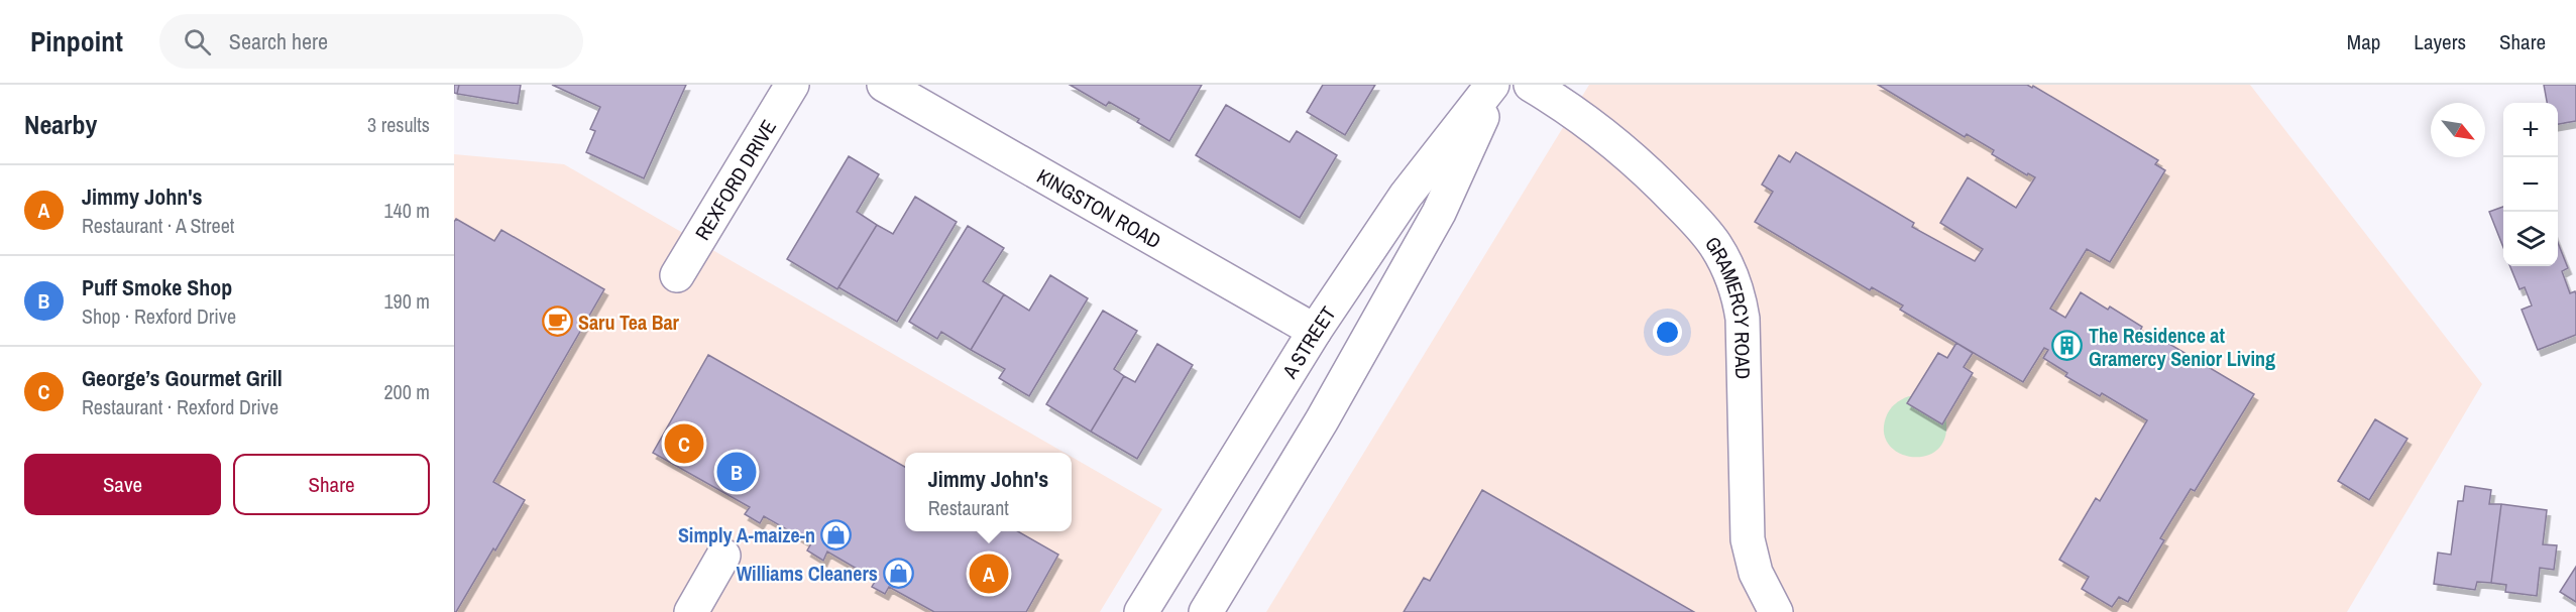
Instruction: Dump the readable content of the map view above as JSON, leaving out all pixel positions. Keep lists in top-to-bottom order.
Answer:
{
  "streets": {
    "main road": [
      "REXFORD DRIVE",
      "KINGSTON ROAD",
      "GRAMERCY ROAD",
      "A STREET"
    ]
  },
  "crossings": [
    ["KINGSTON ROAD", "A STREET"]
  ],
  "places": {
    "cafe": ["Saru Tea Bar"],
    "building": ["The Residence at Gramercy Senior Living"],
    "shop": ["Simply A-maize-n", "Williams Cleaners"]
  },
  "north": "bottom right",
  "page": {
    "header": "Pinpoint",
    "search": "Search here",
    "nav": ["Map", "Layers", "Share"],
    "heading": ["Nearby", "3 results"],
    "map_buttons": ["+", "−"],
    "list": [
      {
        "mark": "A",
        "name": "Jimmy John's",
        "note": "Restaurant · A Street",
        "value": "140 m"
      },
      {
        "mark": "B",
        "name": "Puff Smoke Shop",
        "note": "Shop · Rexford Drive",
        "value": "190 m"
      },
      {
        "mark": "C",
        "name": "George’s Gourmet Grill",
        "note": "Restaurant · Rexford Drive",
        "value": "200 m"
      }
    ],
    "pins": ["C", "B", "A"],
    "buttons": ["Save", "Share"],
    "popup": ["Jimmy John's", "Restaurant"]
  }
}
